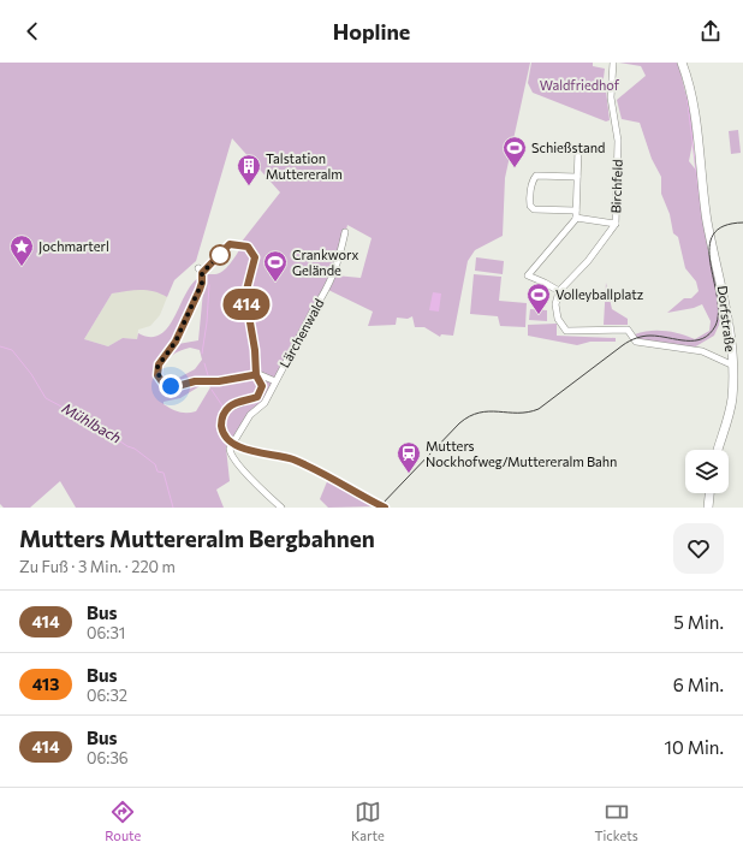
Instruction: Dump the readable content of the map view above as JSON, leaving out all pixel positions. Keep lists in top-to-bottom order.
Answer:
{
  "streets": {
    "main road": ["Dorfstraße"],
    "street": ["Birchfeld", "Lärchenwald"]
  },
  "water": ["Mühlbach"],
  "parks": ["Waldfriedhof"],
  "places": {
    "sports": ["Schießstand", "Crankworx Gelände", "Volleyballplatz"],
    "building": ["Talstation Muttereralm"],
    "place": ["Jochmarterl"],
    "station": ["Mutters Nockhofweg/Muttereralm Bahn"]
  },
  "lines": ["bus line 414"],
  "page": {
    "header": "Hopline",
    "on_map": "414",
    "heading": ["Mutters Muttereralm Bergbahnen", "Zu Fuß · 3 Min. · 220 m"],
    "list": [
      {
        "mark": "414",
        "name": "Bus",
        "note": "06:31",
        "value": "5 Min."
      },
      {
        "mark": "413",
        "name": "Bus",
        "note": "06:32",
        "value": "6 Min."
      },
      {
        "mark": "414",
        "name": "Bus",
        "note": "06:36",
        "value": "10 Min."
      }
    ],
    "tabs": ["Route", "Karte", "Tickets"]
  }
}
